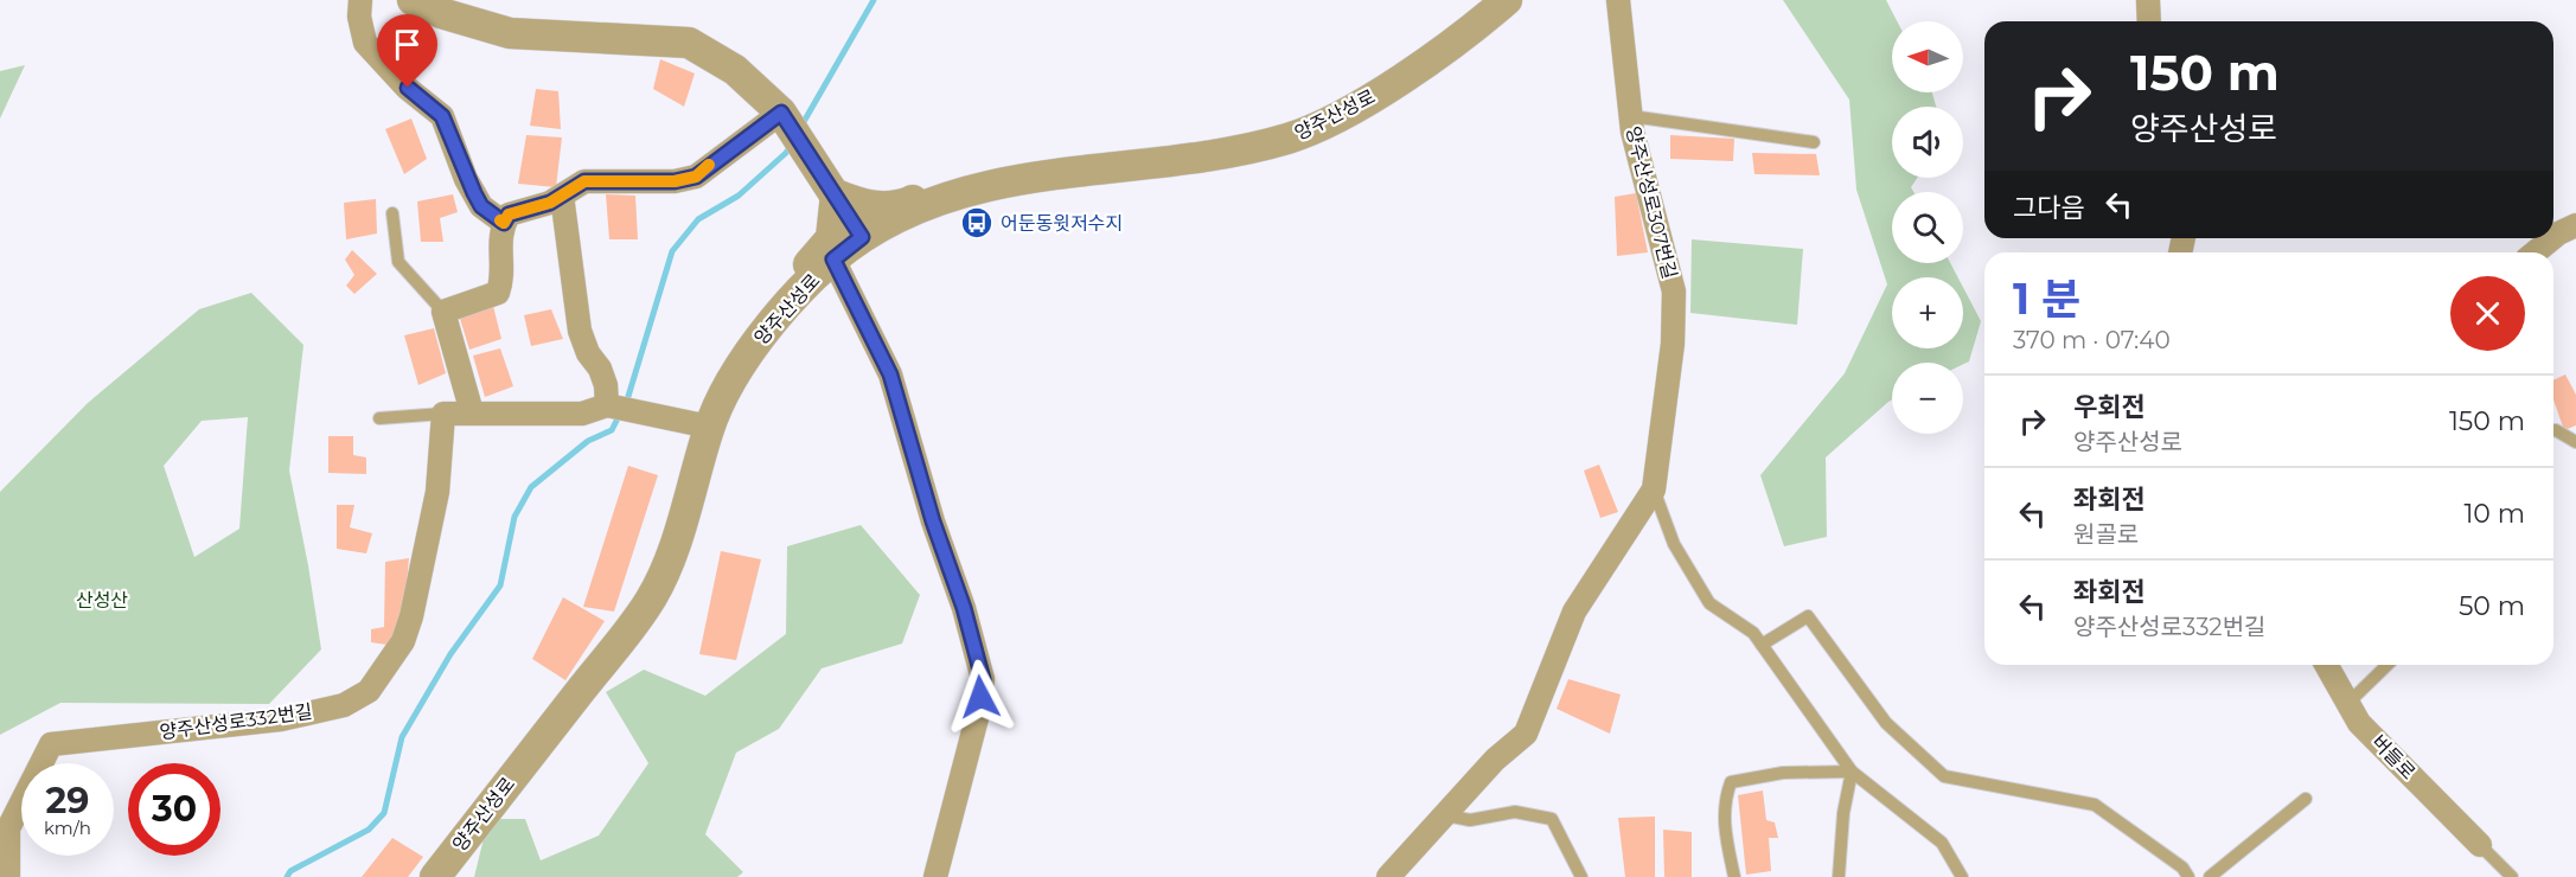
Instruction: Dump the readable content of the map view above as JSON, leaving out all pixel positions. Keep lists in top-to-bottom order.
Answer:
{
  "streets": {
    "street": [
      "양주산성로",
      "양주산성로307번길",
      "양주산성로332번길",
      "버들로"
    ]
  },
  "parks": ["산성산"],
  "places": {
    "bus stop": ["어둔동윗저수지"]
  },
  "north": "left",
  "page": {
    "map_buttons": ["+", "−"],
    "turn": ["150 m", "양주산성로"],
    "then": "그다음",
    "heading": ["1 분", "370 m · 07:40"],
    "list": [
      {
        "name": "우회전",
        "note": "양주산성로",
        "value": "150 m"
      },
      {
        "name": "좌회전",
        "note": "원골로",
        "value": "10 m"
      },
      {
        "name": "좌회전",
        "note": "양주산성로332번길",
        "value": "50 m"
      }
    ],
    "speed": "29 km/h",
    "limit": "30"
  }
}
